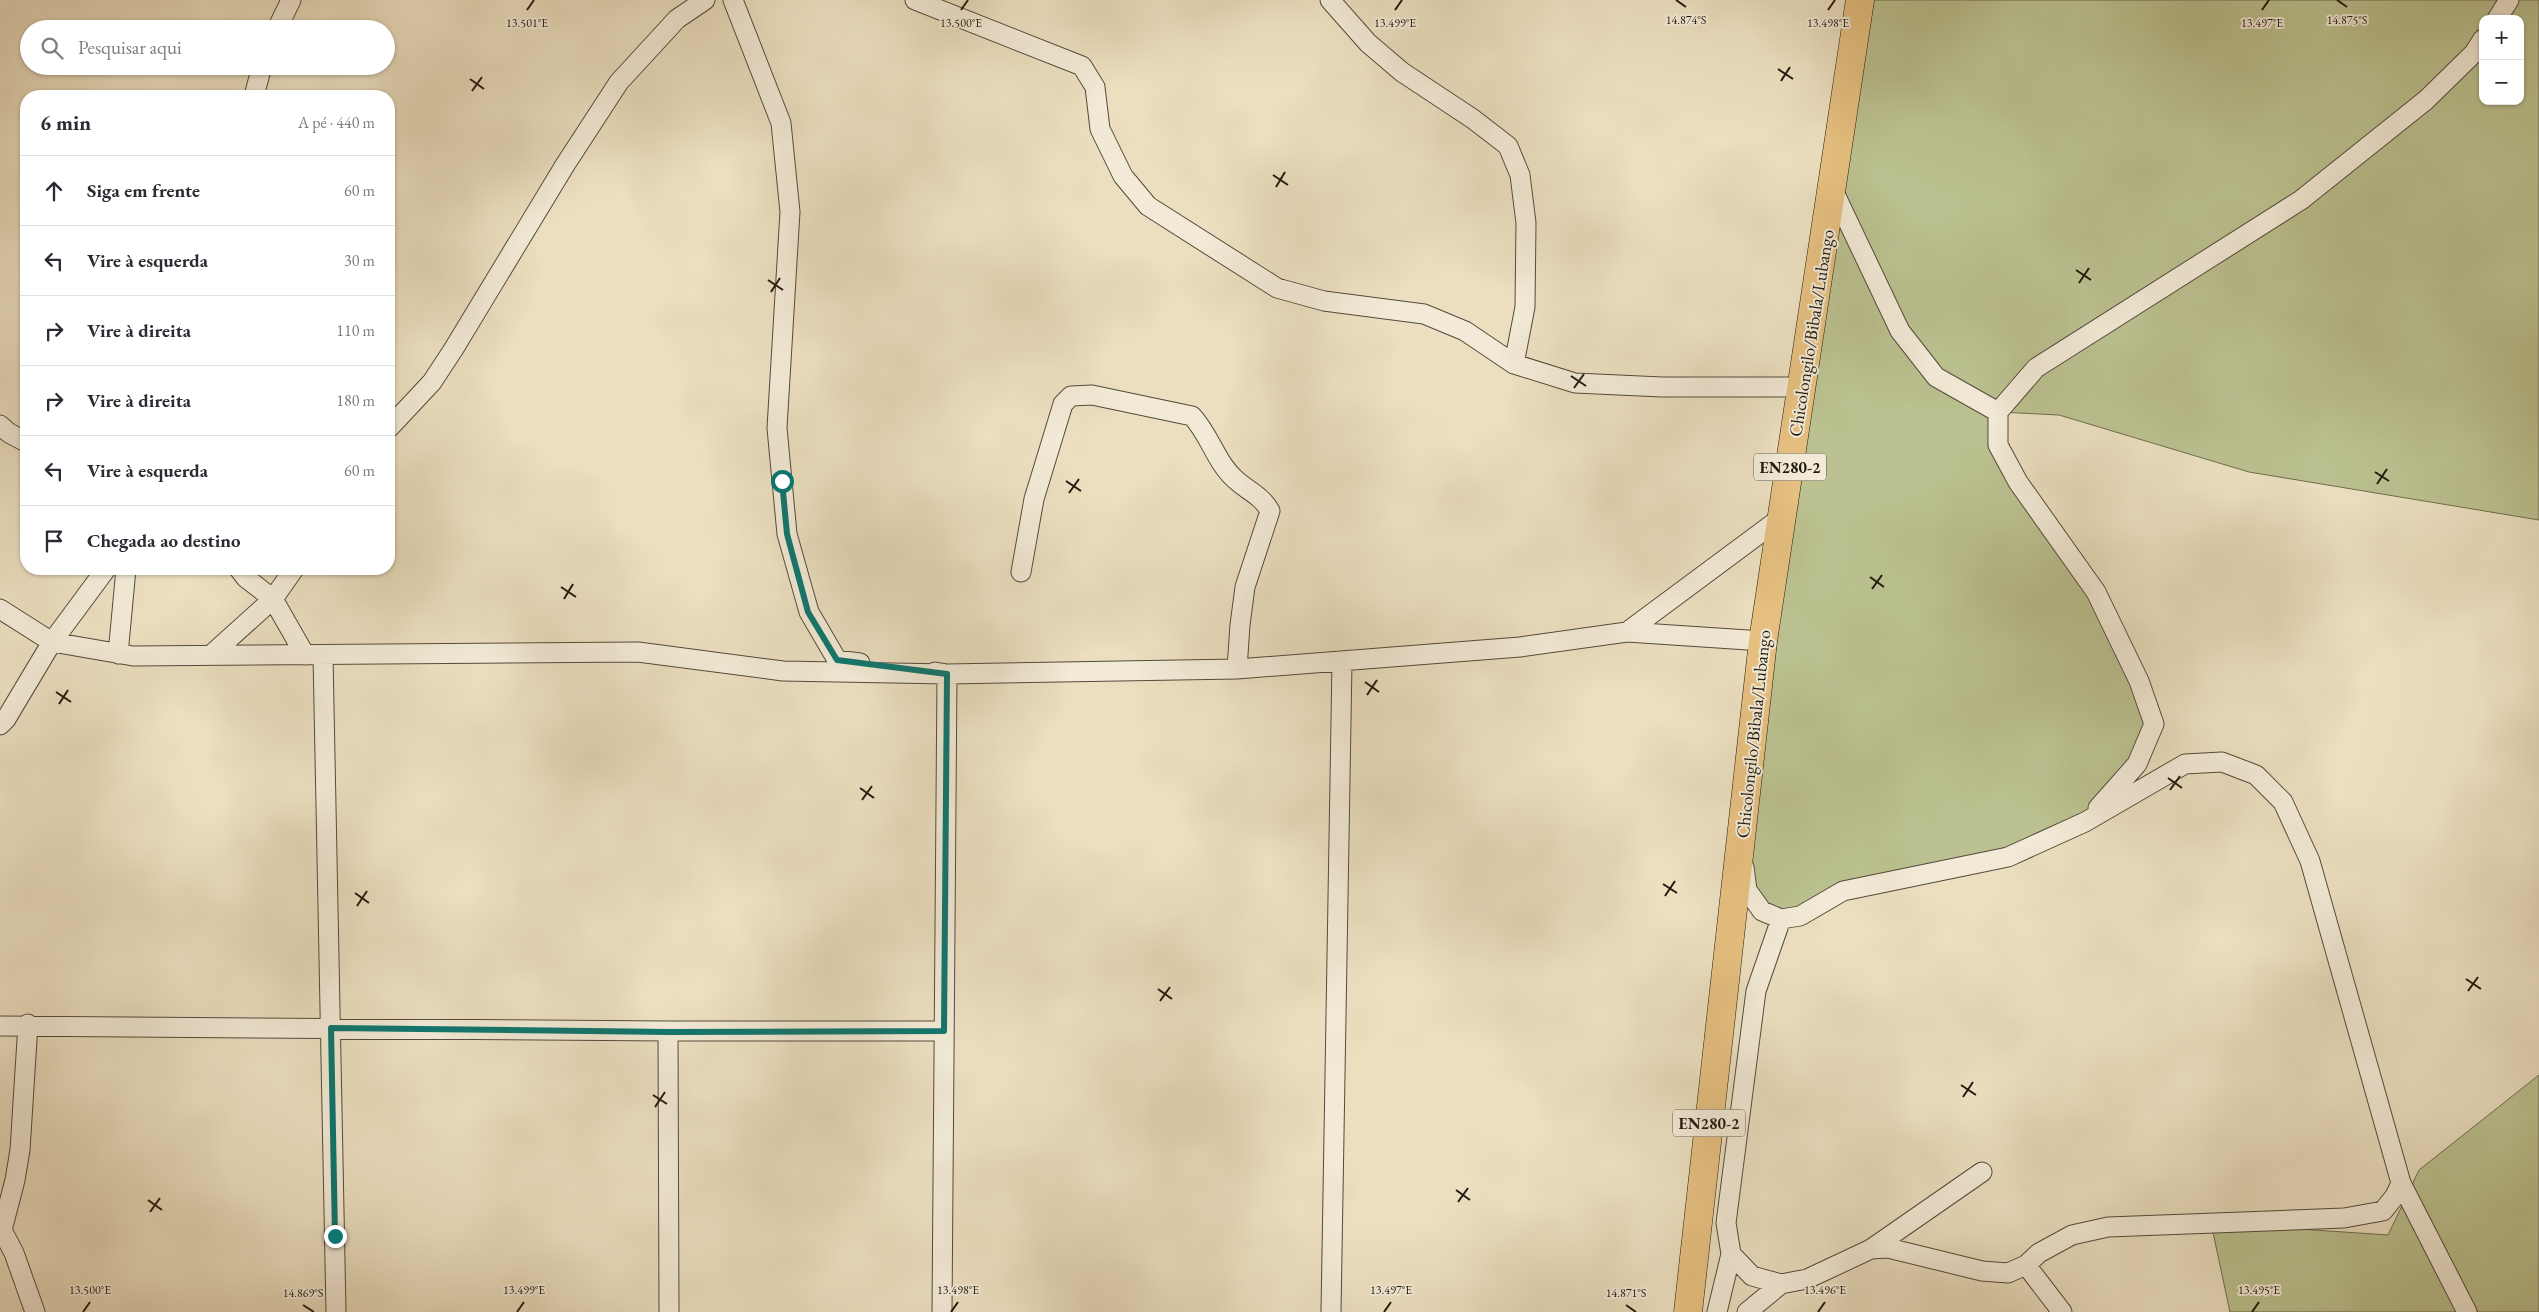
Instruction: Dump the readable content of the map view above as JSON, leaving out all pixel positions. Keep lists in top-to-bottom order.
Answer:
{
  "streets": {
    "main road": ["Chicolongilo/Bibala/Lubango", "EN280-2"]
  },
  "page": {
    "map_buttons": ["+", "−"],
    "search": "Pesquisar aqui",
    "heading": ["6 min", "A pé · 440 m"],
    "list": [
      ["Siga em frente", "60 m"],
      ["Vire à esquerda", "30 m"],
      ["Vire à direita", "110 m"],
      ["Vire à direita", "180 m"],
      ["Vire à esquerda", "60 m"],
      "Chegada ao destino"
    ]
  },
  "coordinates": [
    "14.874°S",
    "14.875°S",
    "13.497°E",
    "13.501°E",
    "13.500°E",
    "13.499°E",
    "13.498°E",
    "13.496°E",
    "13.495°E",
    "14.869°S",
    "14.871°S"
  ]
}
